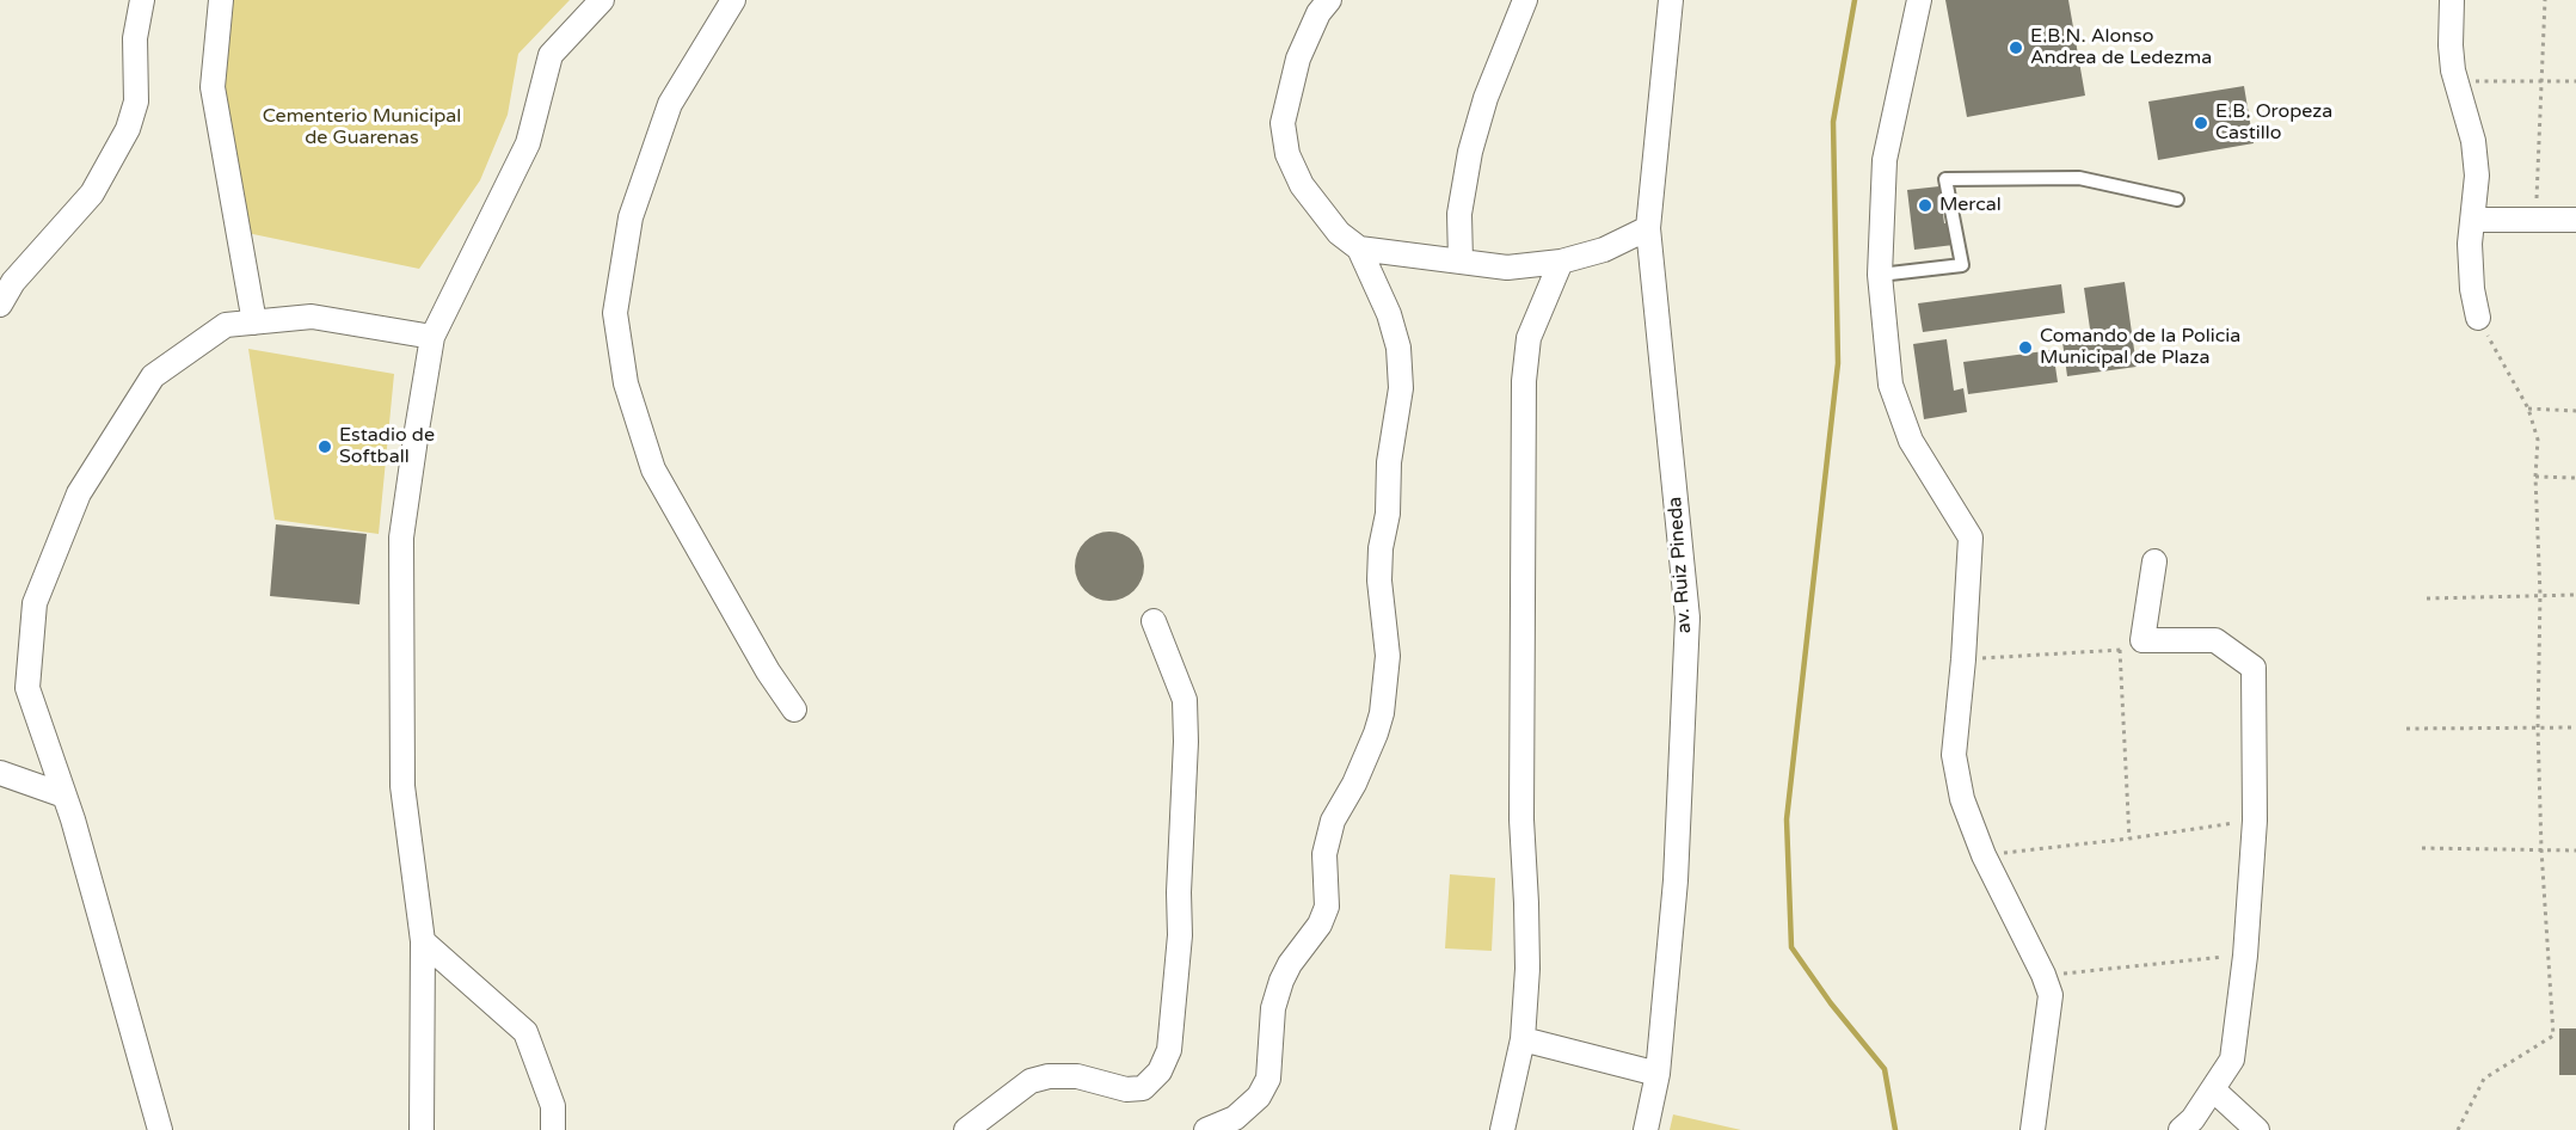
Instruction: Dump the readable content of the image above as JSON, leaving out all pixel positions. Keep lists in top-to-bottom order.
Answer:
{
  "streets": {
    "street": ["av. Ruiz Pineda"]
  },
  "parks": ["Cementerio Municipal de Guarenas"],
  "places": [
    "E.B.N. Alonso Andrea de Ledezma",
    "E.B. Oropeza Castillo",
    "Mercal",
    "Comando de la Policia Municipal de Plaza",
    "Estadio de Softball"
  ]
}
